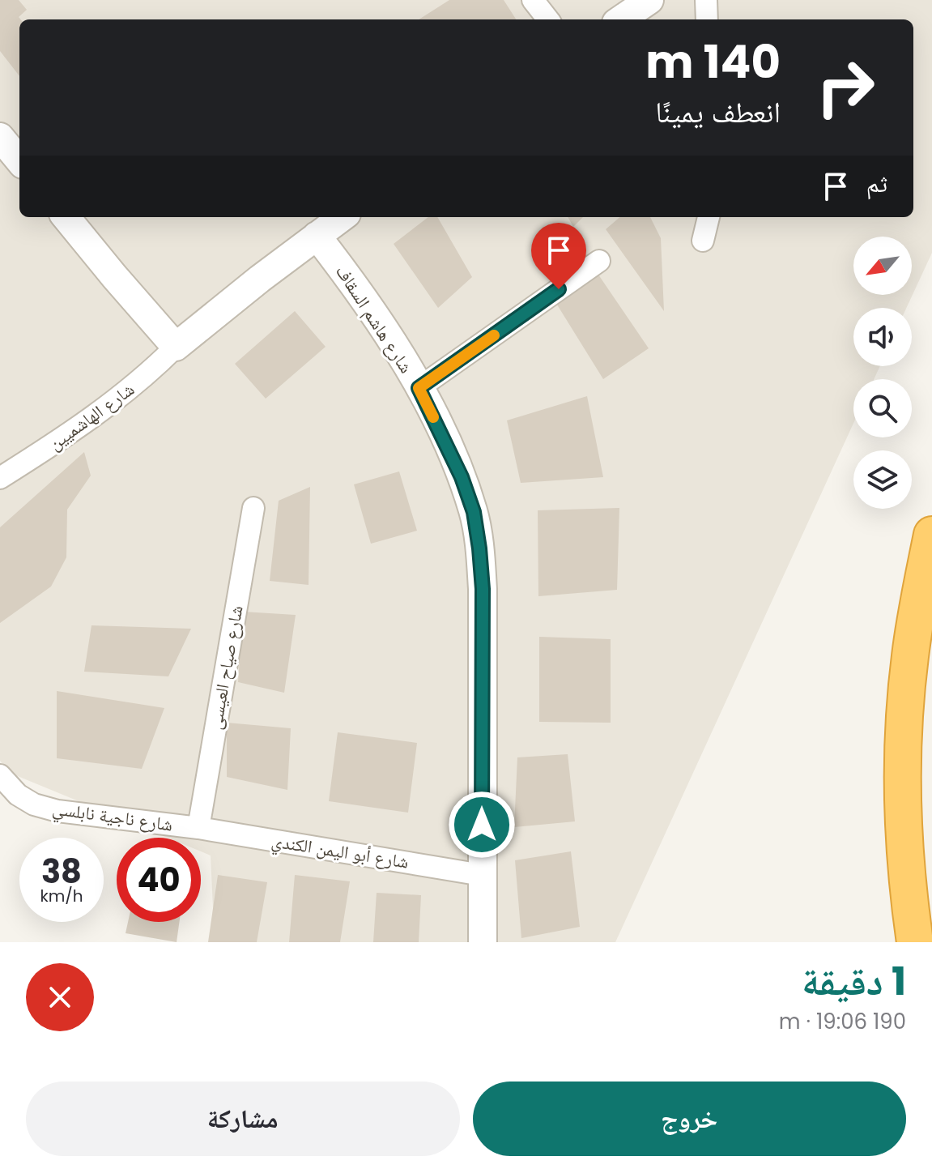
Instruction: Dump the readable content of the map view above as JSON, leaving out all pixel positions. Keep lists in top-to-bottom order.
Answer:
{
  "streets": {
    "street": [
      "شارع هاشم السقاف",
      "شارع الهاشميين",
      "شارع صياح العيسى",
      "شارع ناجية نابلسي",
      "شارع أبو اليمن الكندي"
    ]
  },
  "crossings": [
    ["شارع هاشم السقاف", "شارع أبو اليمن الكندي"],
    ["شارع صياح العيسى", "شارع ناجية نابلسي"],
    ["شارع صياح العيسى", "شارع أبو اليمن الكندي"],
    ["شارع ناجية نابلسي", "شارع أبو اليمن الكندي"]
  ],
  "north": "bottom left",
  "page": {
    "turn": ["140 m", "انعطف يمينًا"],
    "then": "ثم",
    "speed": "38 km/h",
    "limit": "40",
    "heading": ["1 دقيقة", "190 m · 19:06"],
    "buttons": ["خروج", "مشاركة"]
  }
}
